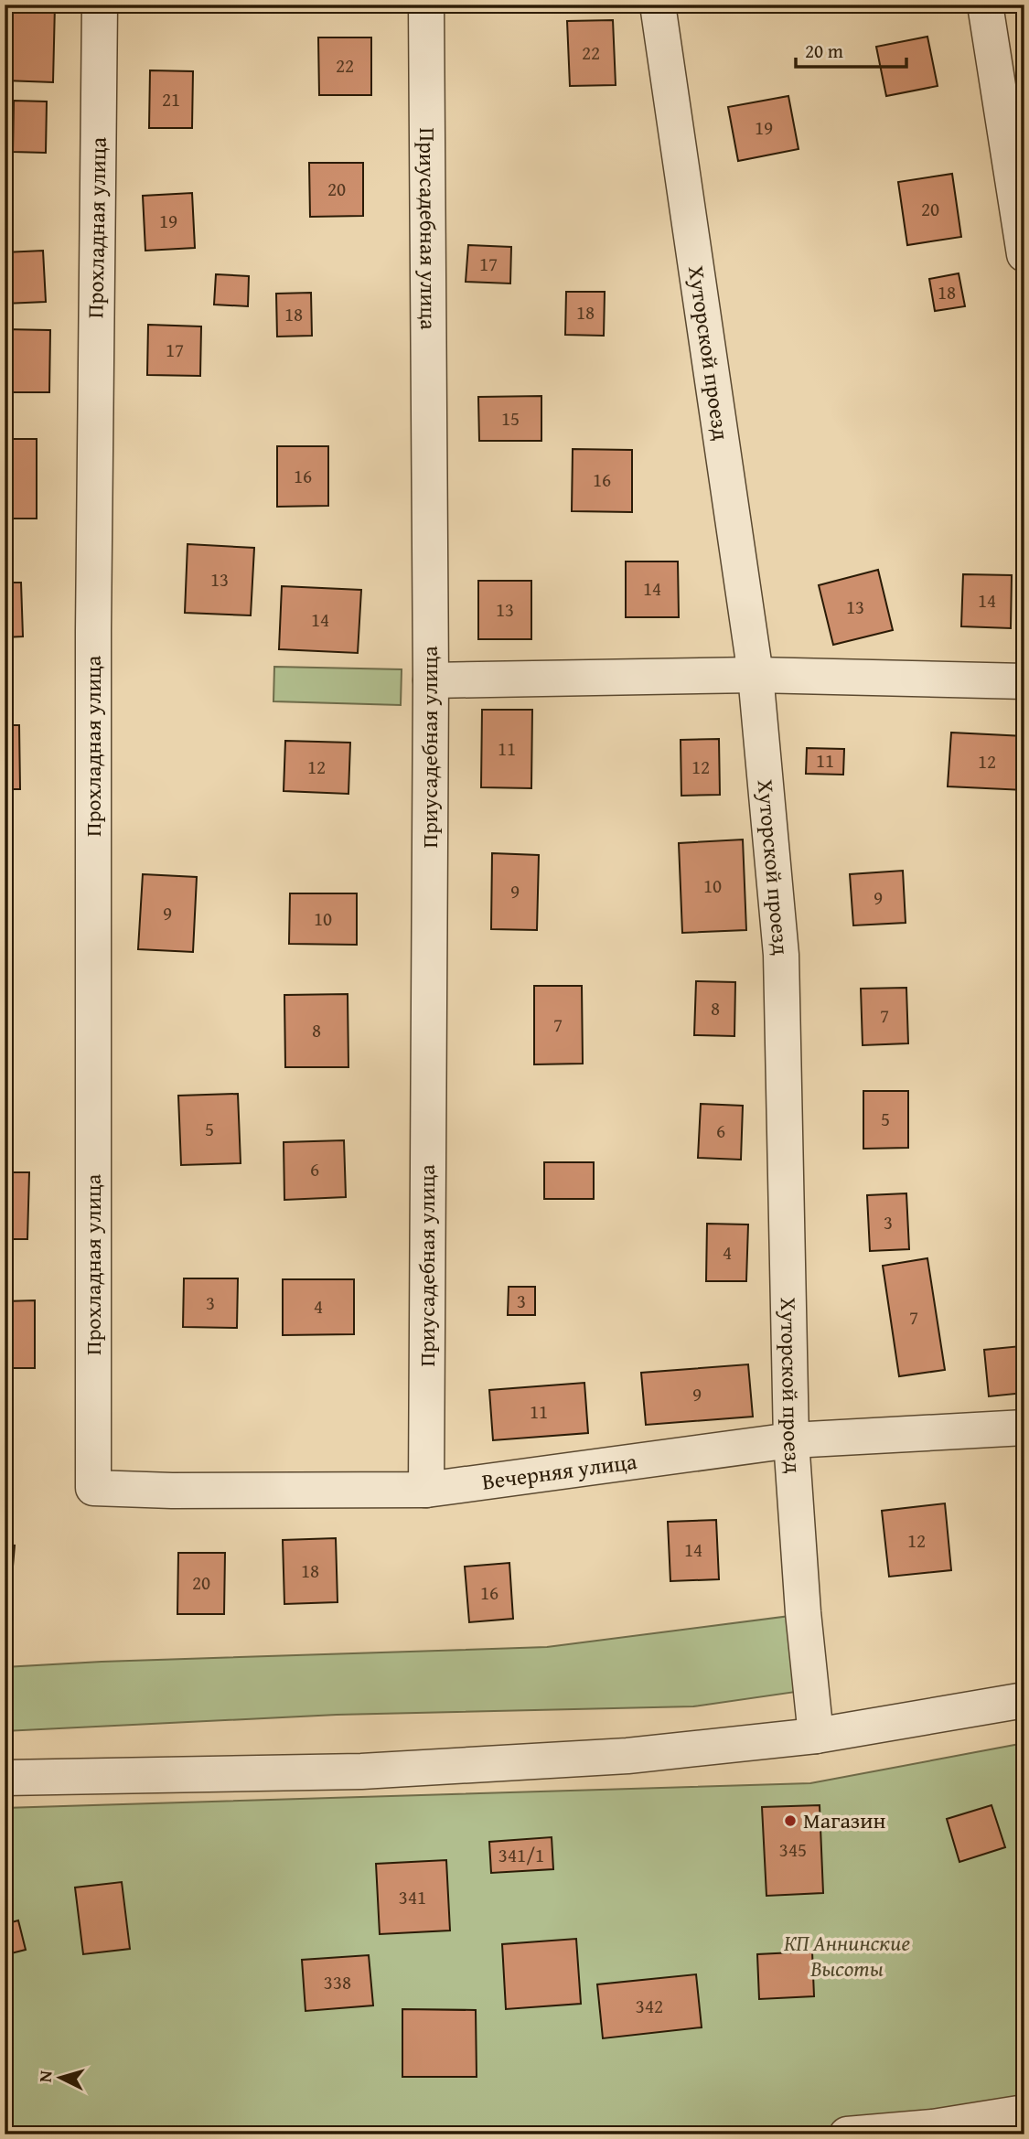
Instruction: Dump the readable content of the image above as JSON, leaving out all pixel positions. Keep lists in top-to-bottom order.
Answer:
{
  "streets": {
    "street": [
      "Прохладная улица",
      "Приусадебная улица",
      "Хуторской проезд",
      "Вечерняя улица"
    ]
  },
  "crossings": [
    ["Прохладная улица", "Вечерняя улица"],
    ["Приусадебная улица", "Вечерняя улица"],
    ["Хуторской проезд", "Вечерняя улица"]
  ],
  "parks": ["КП Аннинские Высоты"],
  "places": ["Магазин"],
  "house_numbers": [
    "22",
    "22",
    "21",
    "19",
    "20",
    "20",
    "19",
    "17",
    "18",
    "18",
    "18",
    "17",
    "15",
    "16",
    "16",
    "13",
    "14",
    "14",
    "13",
    "13",
    "14",
    "11",
    "11",
    "12",
    "12",
    "12",
    "10",
    "9",
    "9",
    "9",
    "10",
    "8",
    "7",
    "7",
    "8",
    "5",
    "5",
    "6",
    "6",
    "3",
    "4",
    "3",
    "3",
    "4",
    "7",
    "9",
    "11",
    "12",
    "14",
    "18",
    "20",
    "16",
    "345",
    "341/1",
    "341",
    "338",
    "342"
  ],
  "scale_bar": "20 m",
  "north": "left"
}
